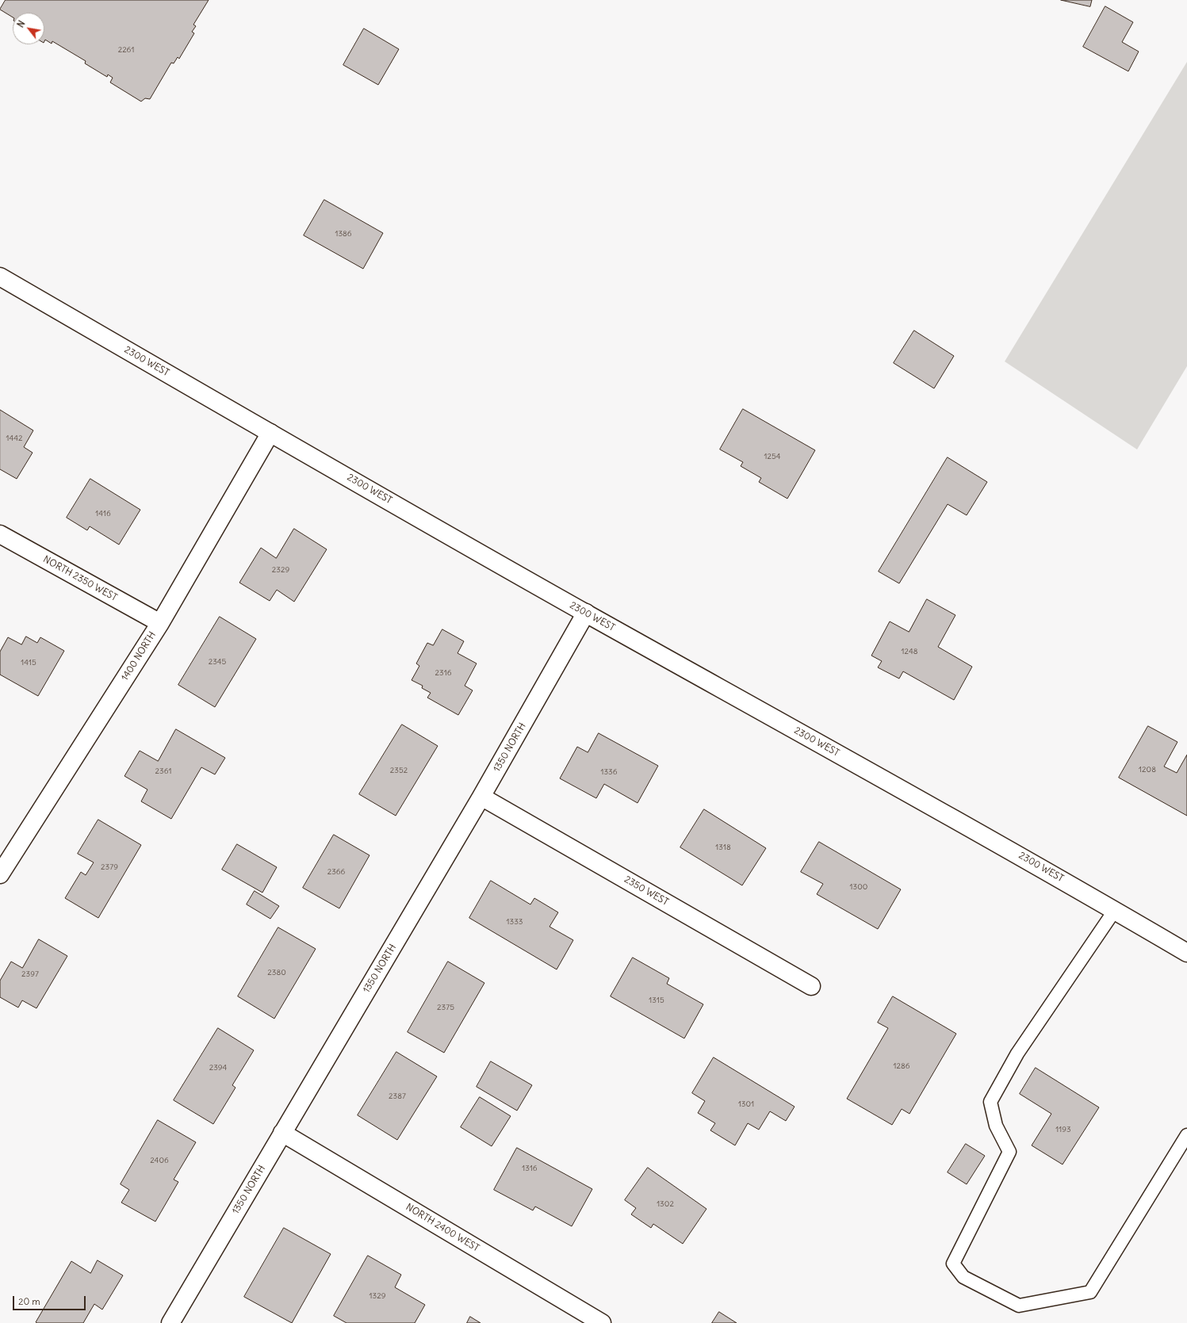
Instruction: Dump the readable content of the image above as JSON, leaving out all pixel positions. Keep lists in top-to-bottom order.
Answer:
{
  "streets": {
    "street": [
      "2300 WEST",
      "NORTH 2350 WEST",
      "1400 NORTH",
      "1350 NORTH",
      "2350 WEST",
      "NORTH 2400 WEST"
    ]
  },
  "crossings": [
    ["2300 WEST", "1400 NORTH"],
    ["2300 WEST", "1350 NORTH"],
    ["NORTH 2350 WEST", "1400 NORTH"],
    ["1350 NORTH", "2350 WEST"],
    ["1350 NORTH", "NORTH 2400 WEST"]
  ],
  "house_numbers": [
    "2261",
    "1386",
    "1442",
    "1254",
    "1416",
    "2329",
    "1248",
    "2345",
    "1415",
    "2316",
    "1208",
    "2352",
    "2361",
    "1336",
    "1318",
    "2379",
    "2366",
    "1300",
    "1333",
    "2380",
    "2397",
    "1315",
    "2375",
    "1286",
    "2394",
    "2387",
    "1301",
    "1193",
    "2406",
    "1316",
    "1302",
    "1329"
  ],
  "scale_bar": "20 m",
  "north": "top left"
}
